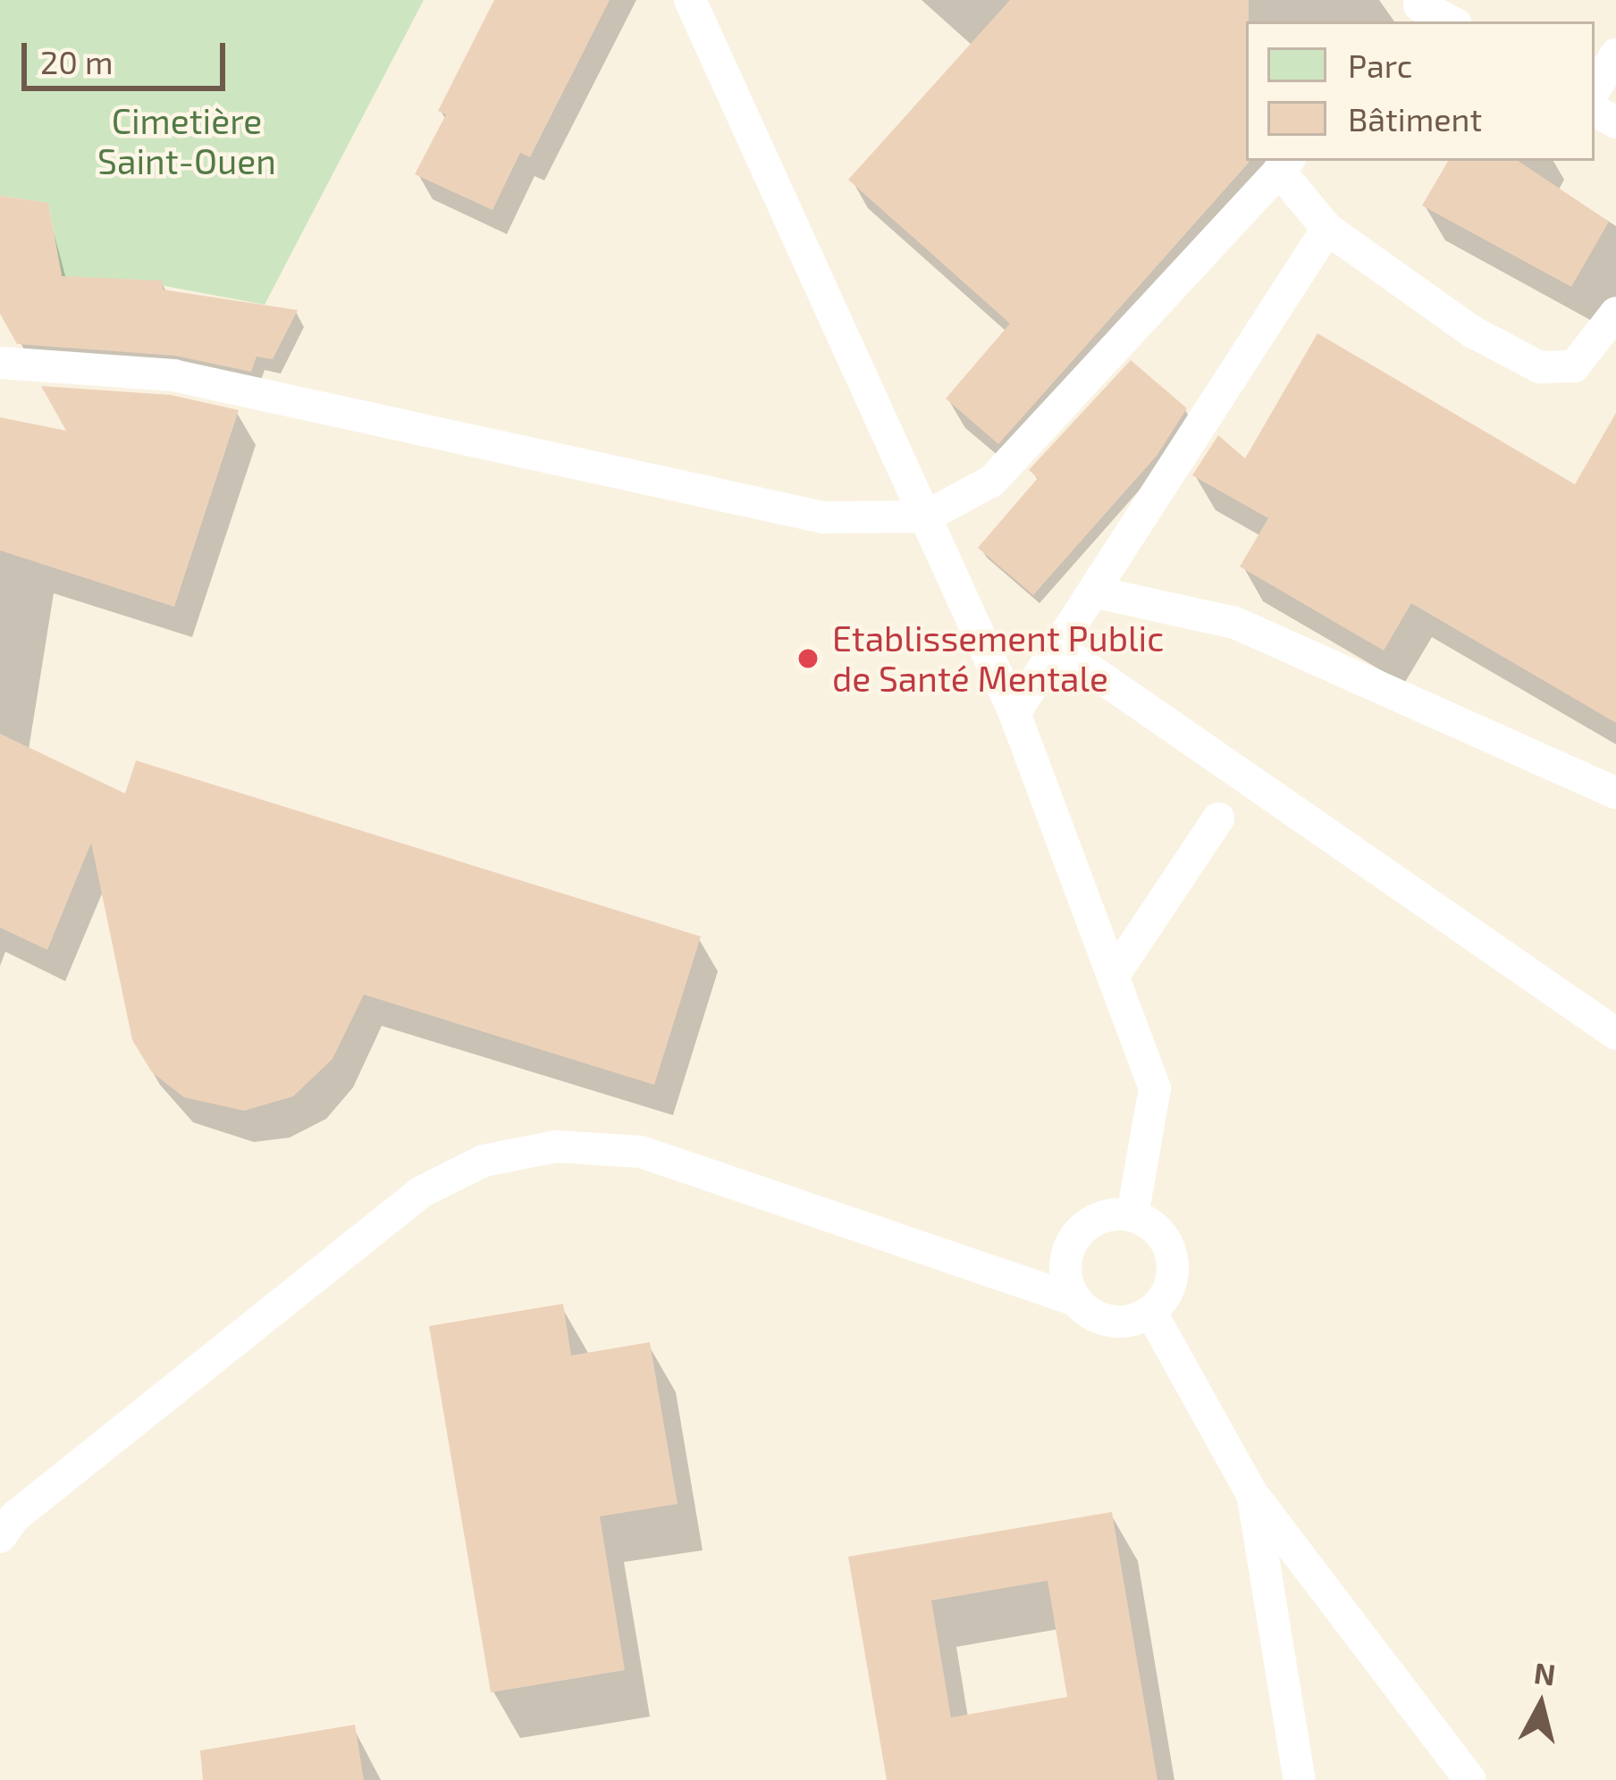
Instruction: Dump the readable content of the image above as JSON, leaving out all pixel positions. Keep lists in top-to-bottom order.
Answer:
{
  "parks": ["Cimetière Saint-Ouen"],
  "places": ["Etablissement Public de Santé Mentale"],
  "legend": ["Parc", "Bâtiment"],
  "scale_bar": "20 m",
  "north": "top"
}
